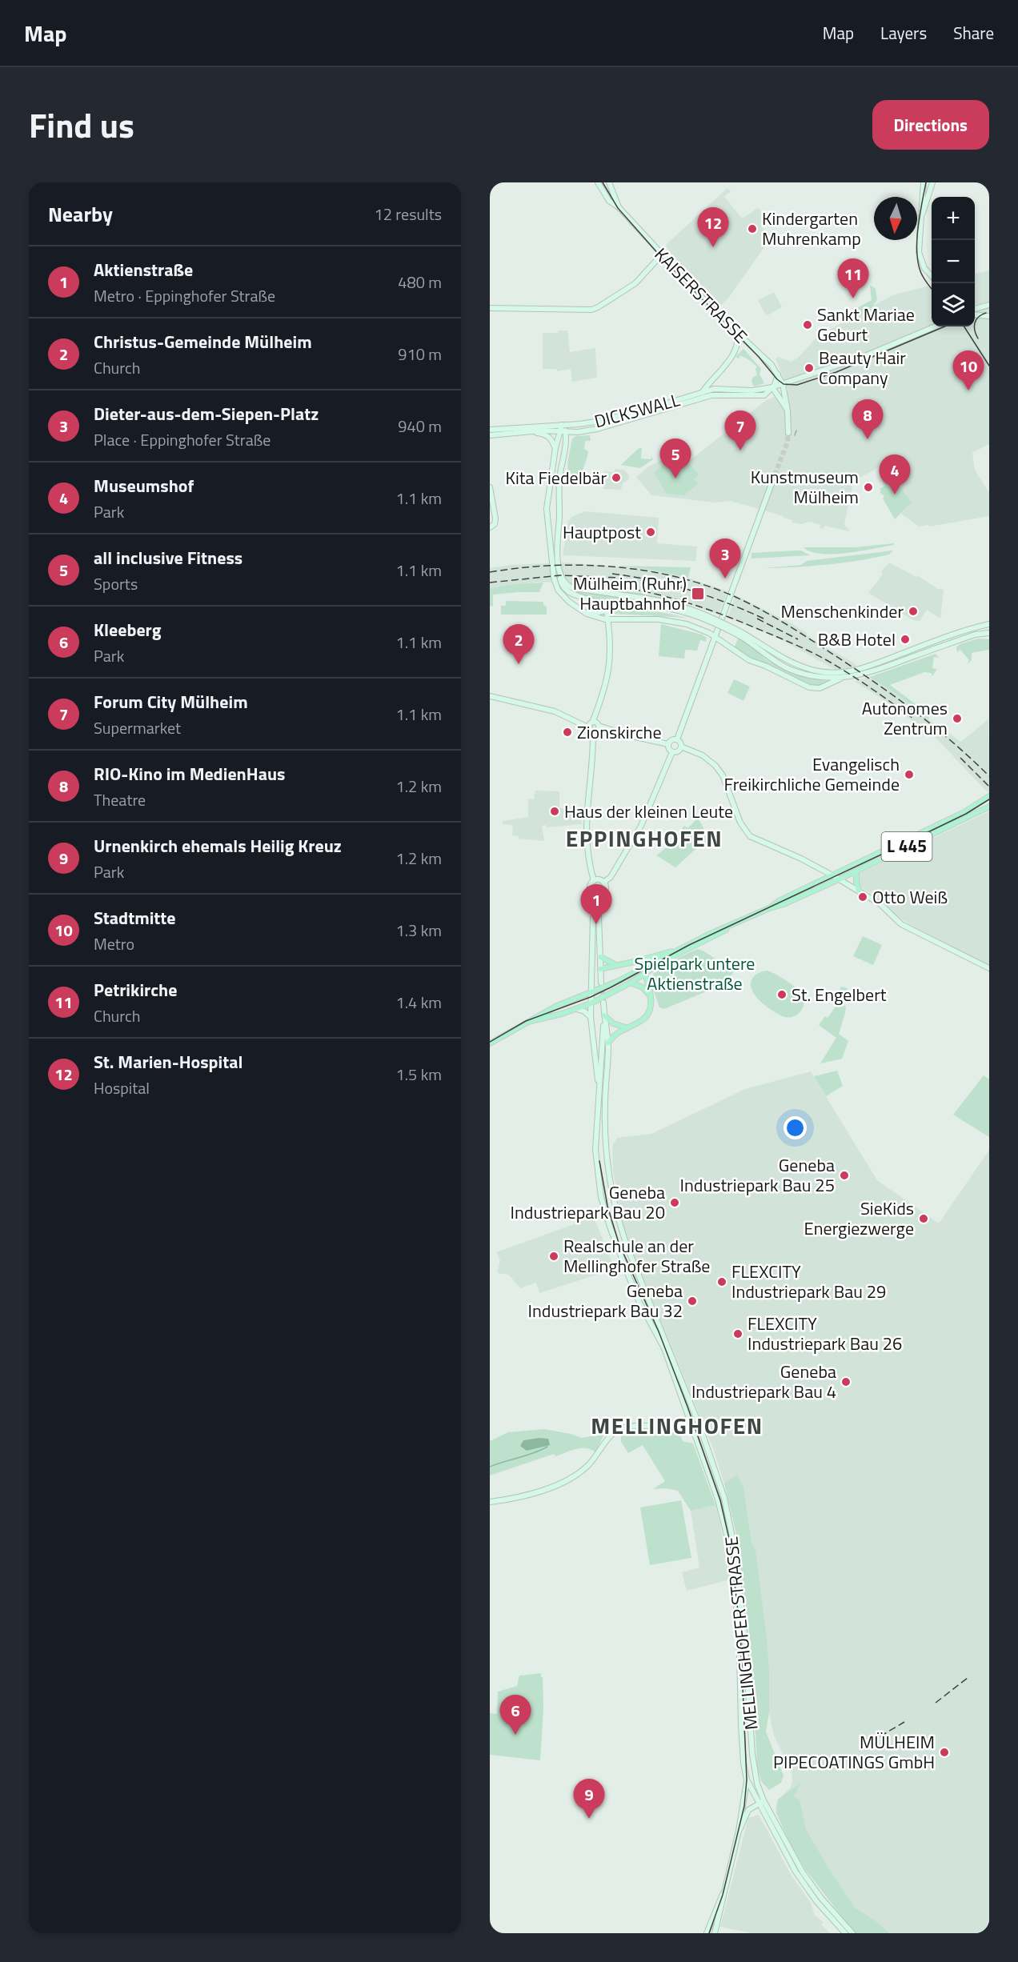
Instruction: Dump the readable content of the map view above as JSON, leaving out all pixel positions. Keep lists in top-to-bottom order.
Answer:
{
  "streets": {
    "main road": [
      "KAISERSTRASSE",
      "DICKSWALL",
      "L 445",
      "MELLINGHOFER STRASSE"
    ]
  },
  "crossings": [
    ["KAISERSTRASSE", "DICKSWALL"]
  ],
  "districts": ["EPPINGHOFEN", "MELLINGHOFEN"],
  "parks": ["Spielpark untere Aktienstraße"],
  "places": {
    "other": [
      "Kindergarten Muhrenkamp",
      "Sankt Mariae Geburt",
      "Beauty Hair Company",
      "Kita Fiedelbär",
      "Kunstmuseum Mülheim",
      "Hauptpost",
      "Menschenkinder",
      "B&B Hotel",
      "Autonomes Zentrum",
      "Zionskirche",
      "Evangelisch Freikirchliche Gemeinde",
      "Haus der kleinen Leute",
      "Otto Weiß",
      "St. Engelbert",
      "Geneba Industriepark Bau 25",
      "Geneba Industriepark Bau 20",
      "SieKids Energiezwerge",
      "Realschule an der Mellinghofer Straße",
      "FLEXCITY Industriepark Bau 29",
      "Geneba Industriepark Bau 32",
      "FLEXCITY Industriepark Bau 26",
      "Geneba Industriepark Bau 4",
      "MÜLHEIM PIPECOATINGS GmbH"
    ],
    "transit": ["Mülheim (Ruhr) Hauptbahnhof"]
  },
  "north": "bottom",
  "page": {
    "header": "Map",
    "nav": ["Map", "Layers", "Share"],
    "title": "Find us",
    "buttons": "Directions",
    "heading": ["Nearby", "12 results"],
    "map_buttons": ["+", "−"],
    "pins": [
      "12",
      "11",
      "10",
      "8",
      "7",
      "5",
      "4",
      "3",
      "2",
      "1",
      "6",
      "9"
    ],
    "list": [
      {
        "mark": "1",
        "name": "Aktienstraße",
        "note": "Metro · Eppinghofer Straße",
        "value": "480 m"
      },
      {
        "mark": "2",
        "name": "Christus-Gemeinde Mülheim",
        "note": "Church",
        "value": "910 m"
      },
      {
        "mark": "3",
        "name": "Dieter-aus-dem-Siepen-Platz",
        "note": "Place · Eppinghofer Straße",
        "value": "940 m"
      },
      {
        "mark": "4",
        "name": "Museumshof",
        "note": "Park",
        "value": "1.1 km"
      },
      {
        "mark": "5",
        "name": "all inclusive Fitness",
        "note": "Sports",
        "value": "1.1 km"
      },
      {
        "mark": "6",
        "name": "Kleeberg",
        "note": "Park",
        "value": "1.1 km"
      },
      {
        "mark": "7",
        "name": "Forum City Mülheim",
        "note": "Supermarket",
        "value": "1.1 km"
      },
      {
        "mark": "8",
        "name": "RIO-Kino im MedienHaus",
        "note": "Theatre",
        "value": "1.2 km"
      },
      {
        "mark": "9",
        "name": "Urnenkirch ehemals Heilig Kreuz",
        "note": "Park",
        "value": "1.2 km"
      },
      {
        "mark": "10",
        "name": "Stadtmitte",
        "note": "Metro",
        "value": "1.3 km"
      },
      {
        "mark": "11",
        "name": "Petrikirche",
        "note": "Church",
        "value": "1.4 km"
      },
      {
        "mark": "12",
        "name": "St. Marien-Hospital",
        "note": "Hospital",
        "value": "1.5 km"
      }
    ]
  }
}
